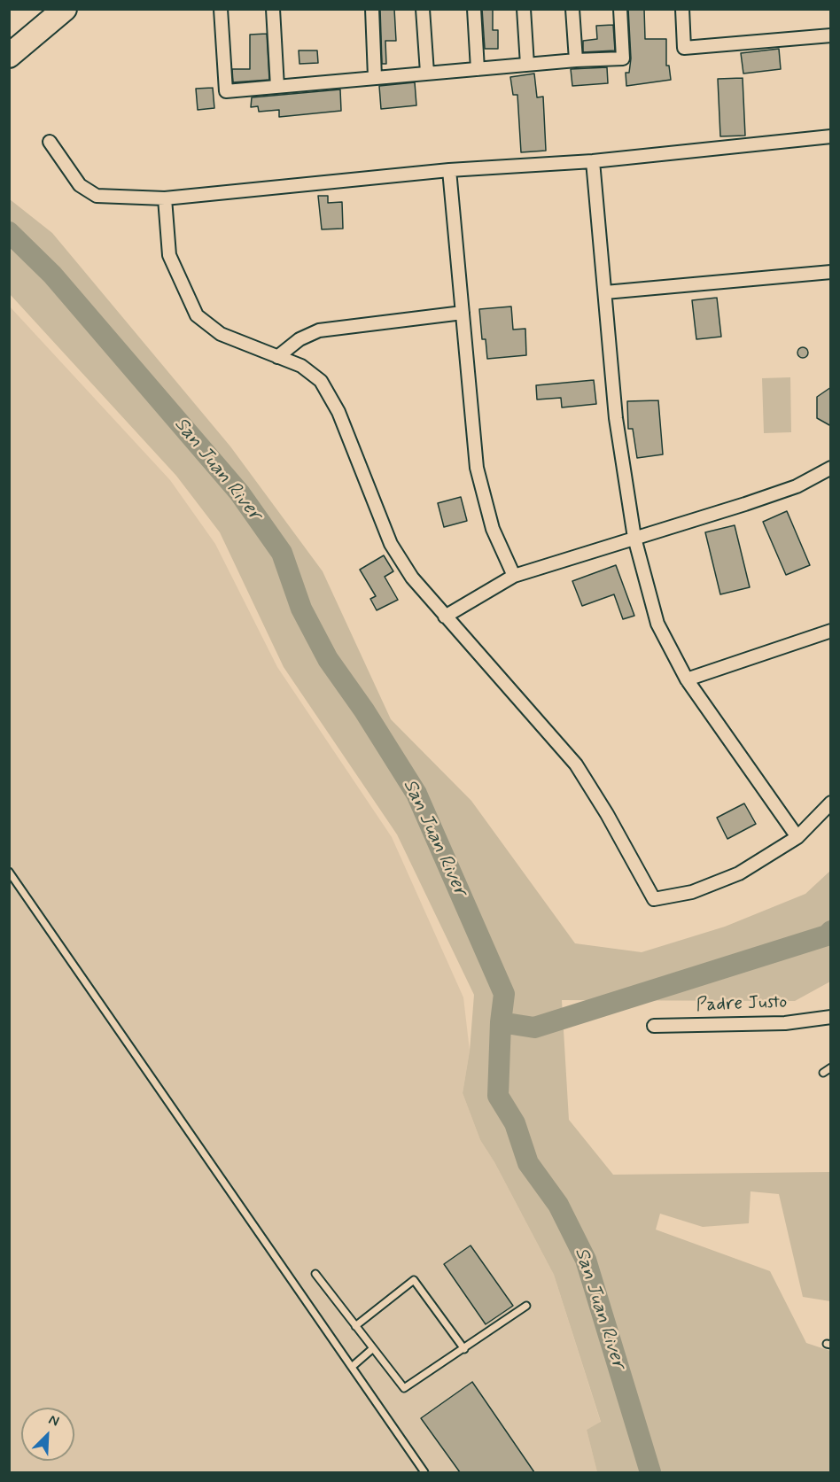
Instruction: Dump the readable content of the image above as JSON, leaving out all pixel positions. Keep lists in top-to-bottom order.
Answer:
{
  "streets": {
    "street": ["Padre Justo"]
  },
  "water": ["San Juan River"],
  "north": "top right"
}
